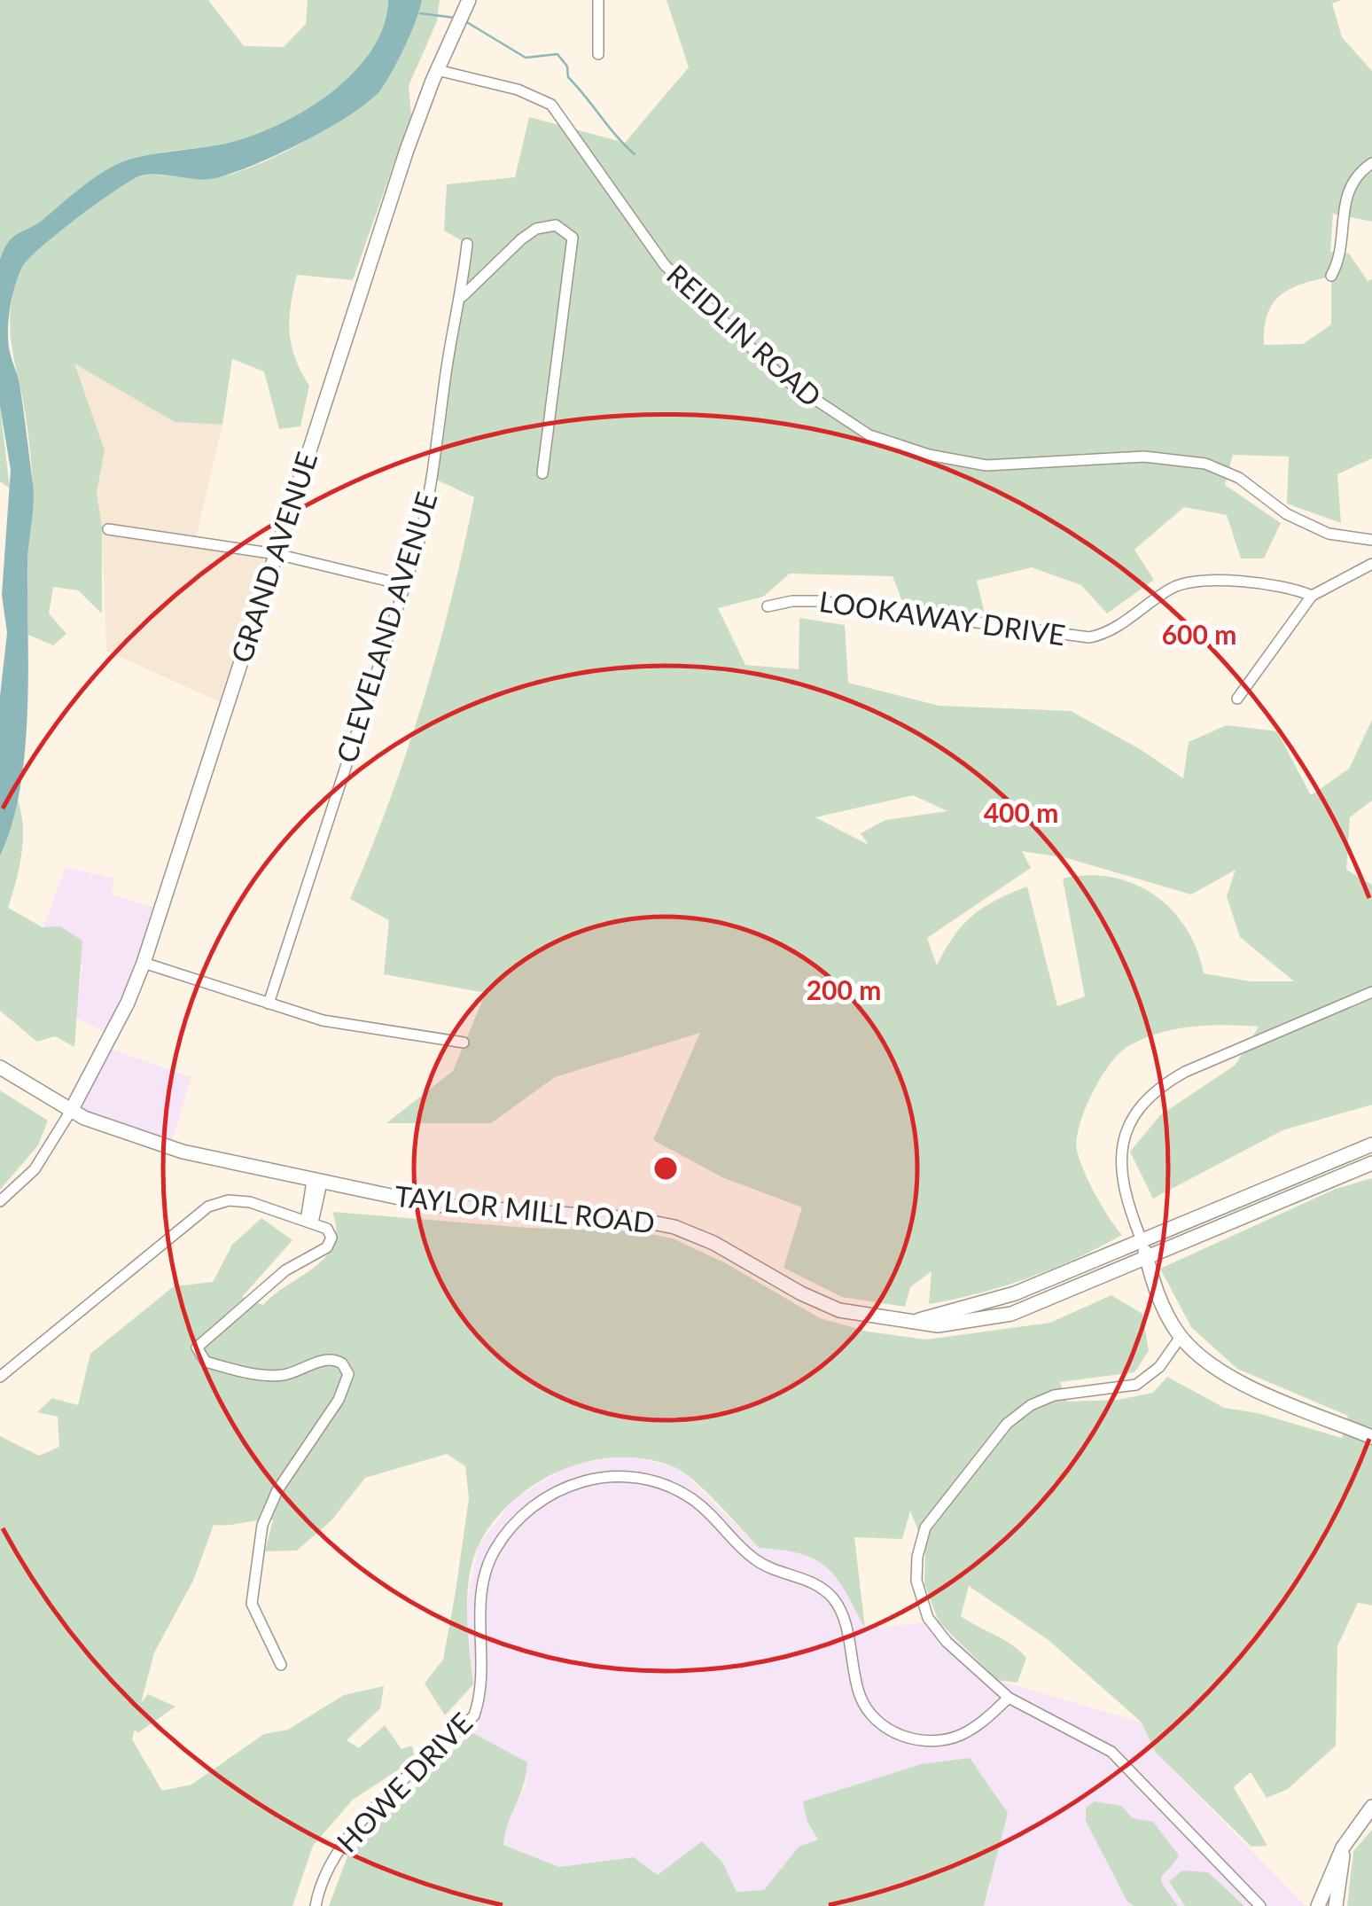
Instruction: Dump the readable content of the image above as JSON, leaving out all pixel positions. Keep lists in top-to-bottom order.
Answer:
{
  "streets": {
    "main road": ["GRAND AVENUE", "TAYLOR MILL ROAD"],
    "street": [
      "REIDLIN ROAD",
      "LOOKAWAY DRIVE",
      "CLEVELAND AVENUE",
      "HOWE DRIVE"
    ]
  },
  "crossings": [
    ["REIDLIN ROAD", "GRAND AVENUE"],
    ["GRAND AVENUE", "TAYLOR MILL ROAD"]
  ],
  "rings": ["600 m", "400 m", "200 m"]
}
